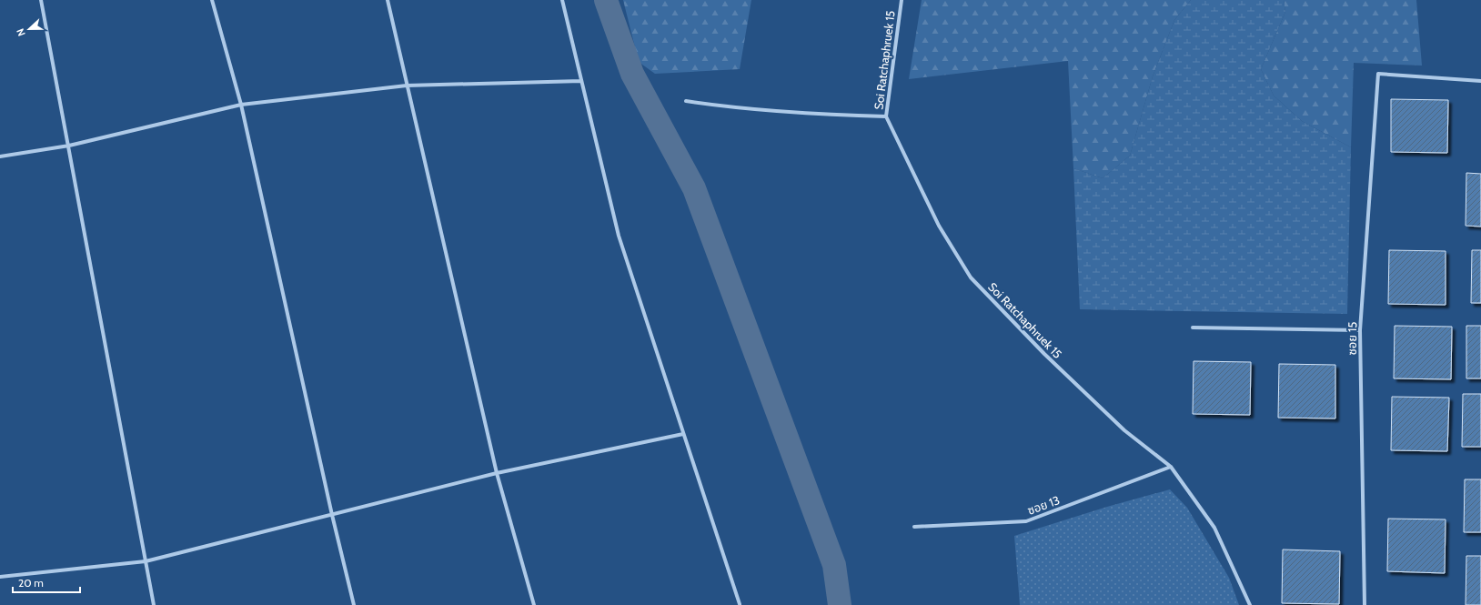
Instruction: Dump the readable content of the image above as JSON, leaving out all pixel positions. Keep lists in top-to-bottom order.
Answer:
{
  "streets": {
    "street": ["Soi Ratchaphruek 15", "ซอย 15", "ซอย 13"]
  },
  "crossings": [
    ["Soi Ratchaphruek 15", "ซอย 13"]
  ],
  "scale_bar": "20 m",
  "north": "left"
}
